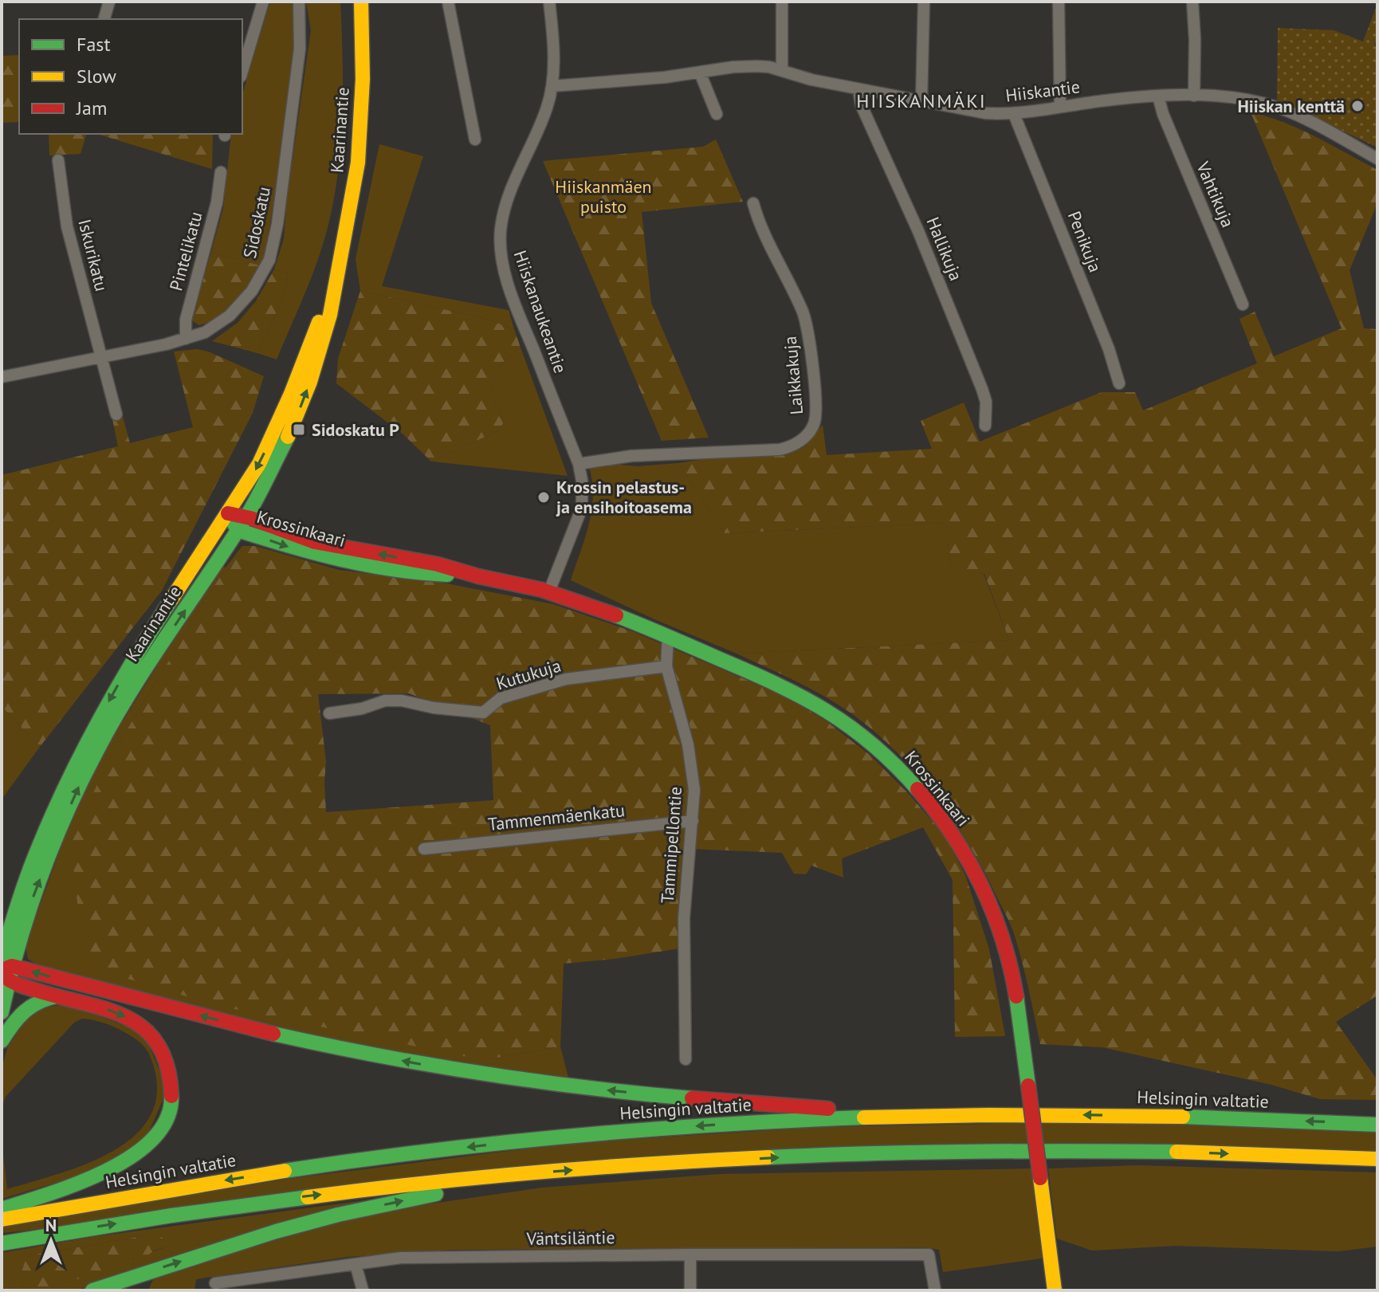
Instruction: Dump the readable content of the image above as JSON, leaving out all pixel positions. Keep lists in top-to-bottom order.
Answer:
{
  "streets": {
    "main road": ["Kaarinantie", "Krossinkaari", "Helsingin valtatie"],
    "street": [
      "Hiiskantie",
      "Vahtikuja",
      "Sidoskatu",
      "Penikuja",
      "Hallikuja",
      "Pintelikatu",
      "Iskurikatu",
      "Hiiskanaukeantie",
      "Laikkakuja",
      "Kutukuja",
      "Tammenmäenkatu",
      "Tammipellontie",
      "Väntsiläntie"
    ]
  },
  "crossings": [
    ["Hiiskantie", "Vahtikuja"],
    ["Hiiskantie", "Penikuja"],
    ["Hiiskantie", "Hallikuja"],
    ["Hiiskantie", "Hiiskanaukeantie"],
    ["Kaarinantie", "Krossinkaari"],
    ["Sidoskatu", "Pintelikatu"],
    ["Sidoskatu", "Iskurikatu"],
    ["Hiiskanaukeantie", "Laikkakuja"],
    ["Hiiskanaukeantie", "Krossinkaari"],
    ["Krossinkaari", "Tammipellontie"],
    ["Kutukuja", "Tammipellontie"],
    ["Tammenmäenkatu", "Tammipellontie"]
  ],
  "districts": ["HIISKANMÄKI"],
  "parks": ["Hiiskanmäen puisto"],
  "places": {
    "other": ["Hiiskan kenttä", "Krossin pelastus- ja ensihoitoasema"],
    "transit": ["Sidoskatu P"]
  },
  "legend": ["Fast", "Slow", "Jam"],
  "north": "top"
}
